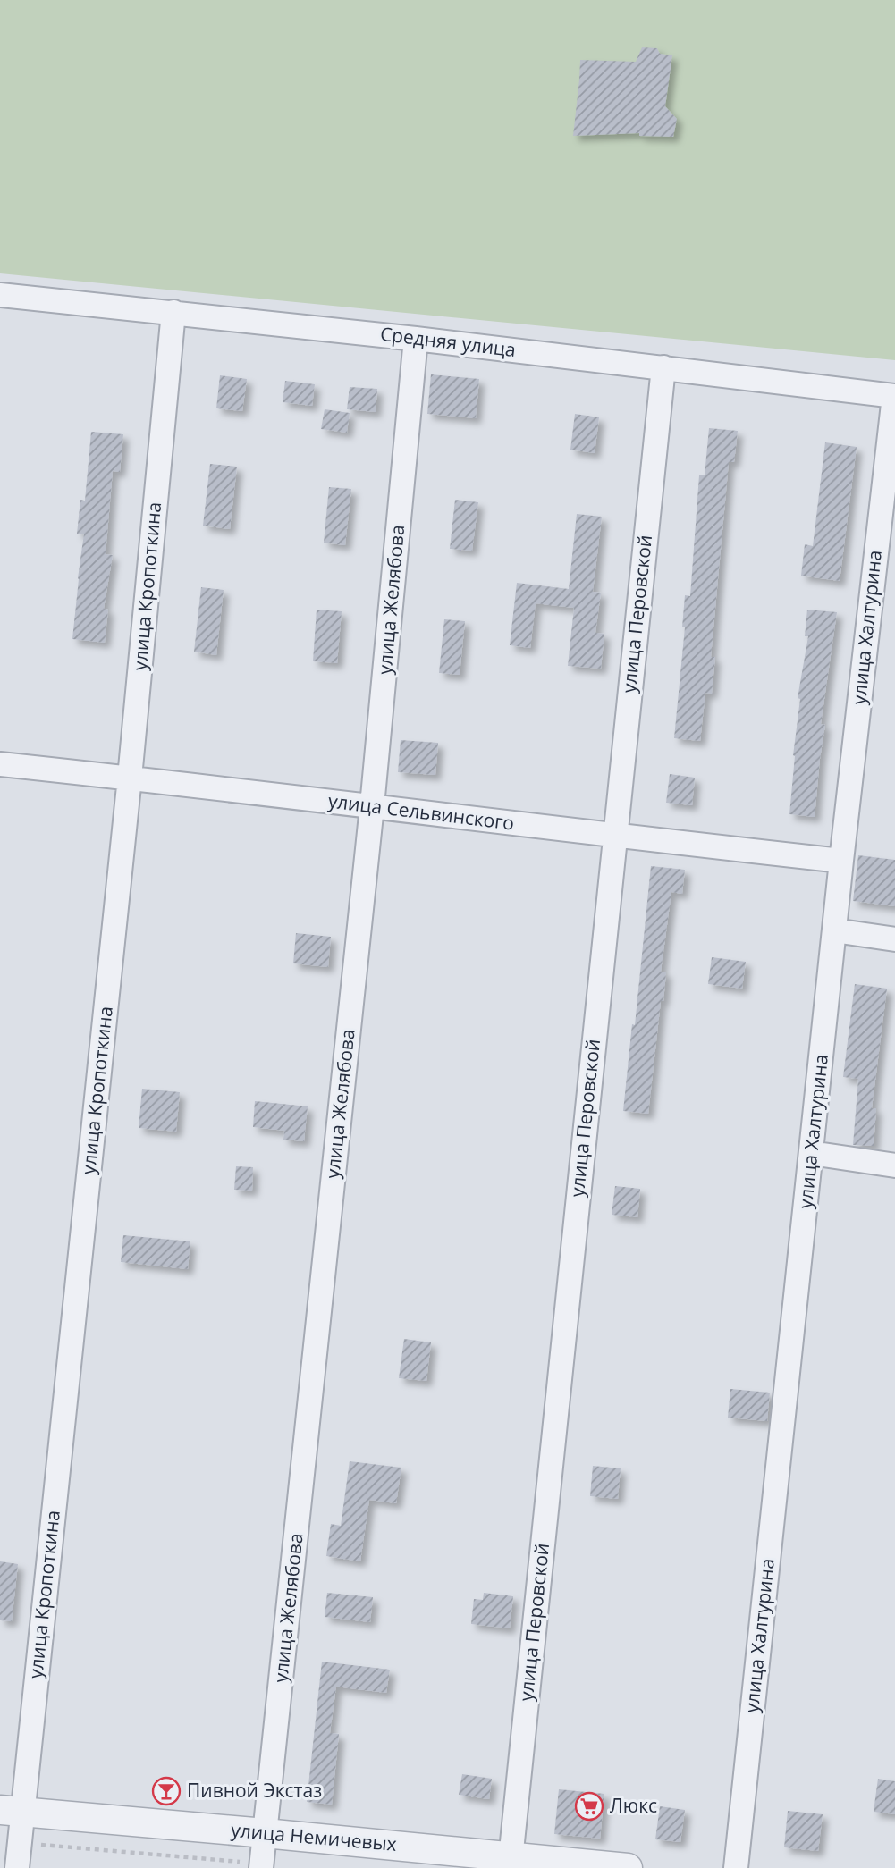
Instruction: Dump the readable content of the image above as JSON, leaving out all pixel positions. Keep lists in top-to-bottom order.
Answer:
{
  "streets": {
    "street": [
      "Средняя улица",
      "улица Кропоткина",
      "улица Желябова",
      "улица Перовской",
      "улица Халтурина",
      "улица Сельвинского",
      "улица Немичевых"
    ]
  },
  "crossings": [
    ["Средняя улица", "улица Кропоткина"],
    ["Средняя улица", "улица Желябова"],
    ["Средняя улица", "улица Перовской"],
    ["Средняя улица", "улица Халтурина"],
    ["улица Кропоткина", "улица Сельвинского"],
    ["улица Кропоткина", "улица Немичевых"],
    ["улица Желябова", "улица Сельвинского"],
    ["улица Желябова", "улица Немичевых"],
    ["улица Перовской", "улица Сельвинского"],
    ["улица Перовской", "улица Немичевых"],
    ["улица Халтурина", "улица Сельвинского"]
  ],
  "places": {
    "bar": ["Пивной Экстаз"],
    "supermarket": ["Люкс"]
  }
}
